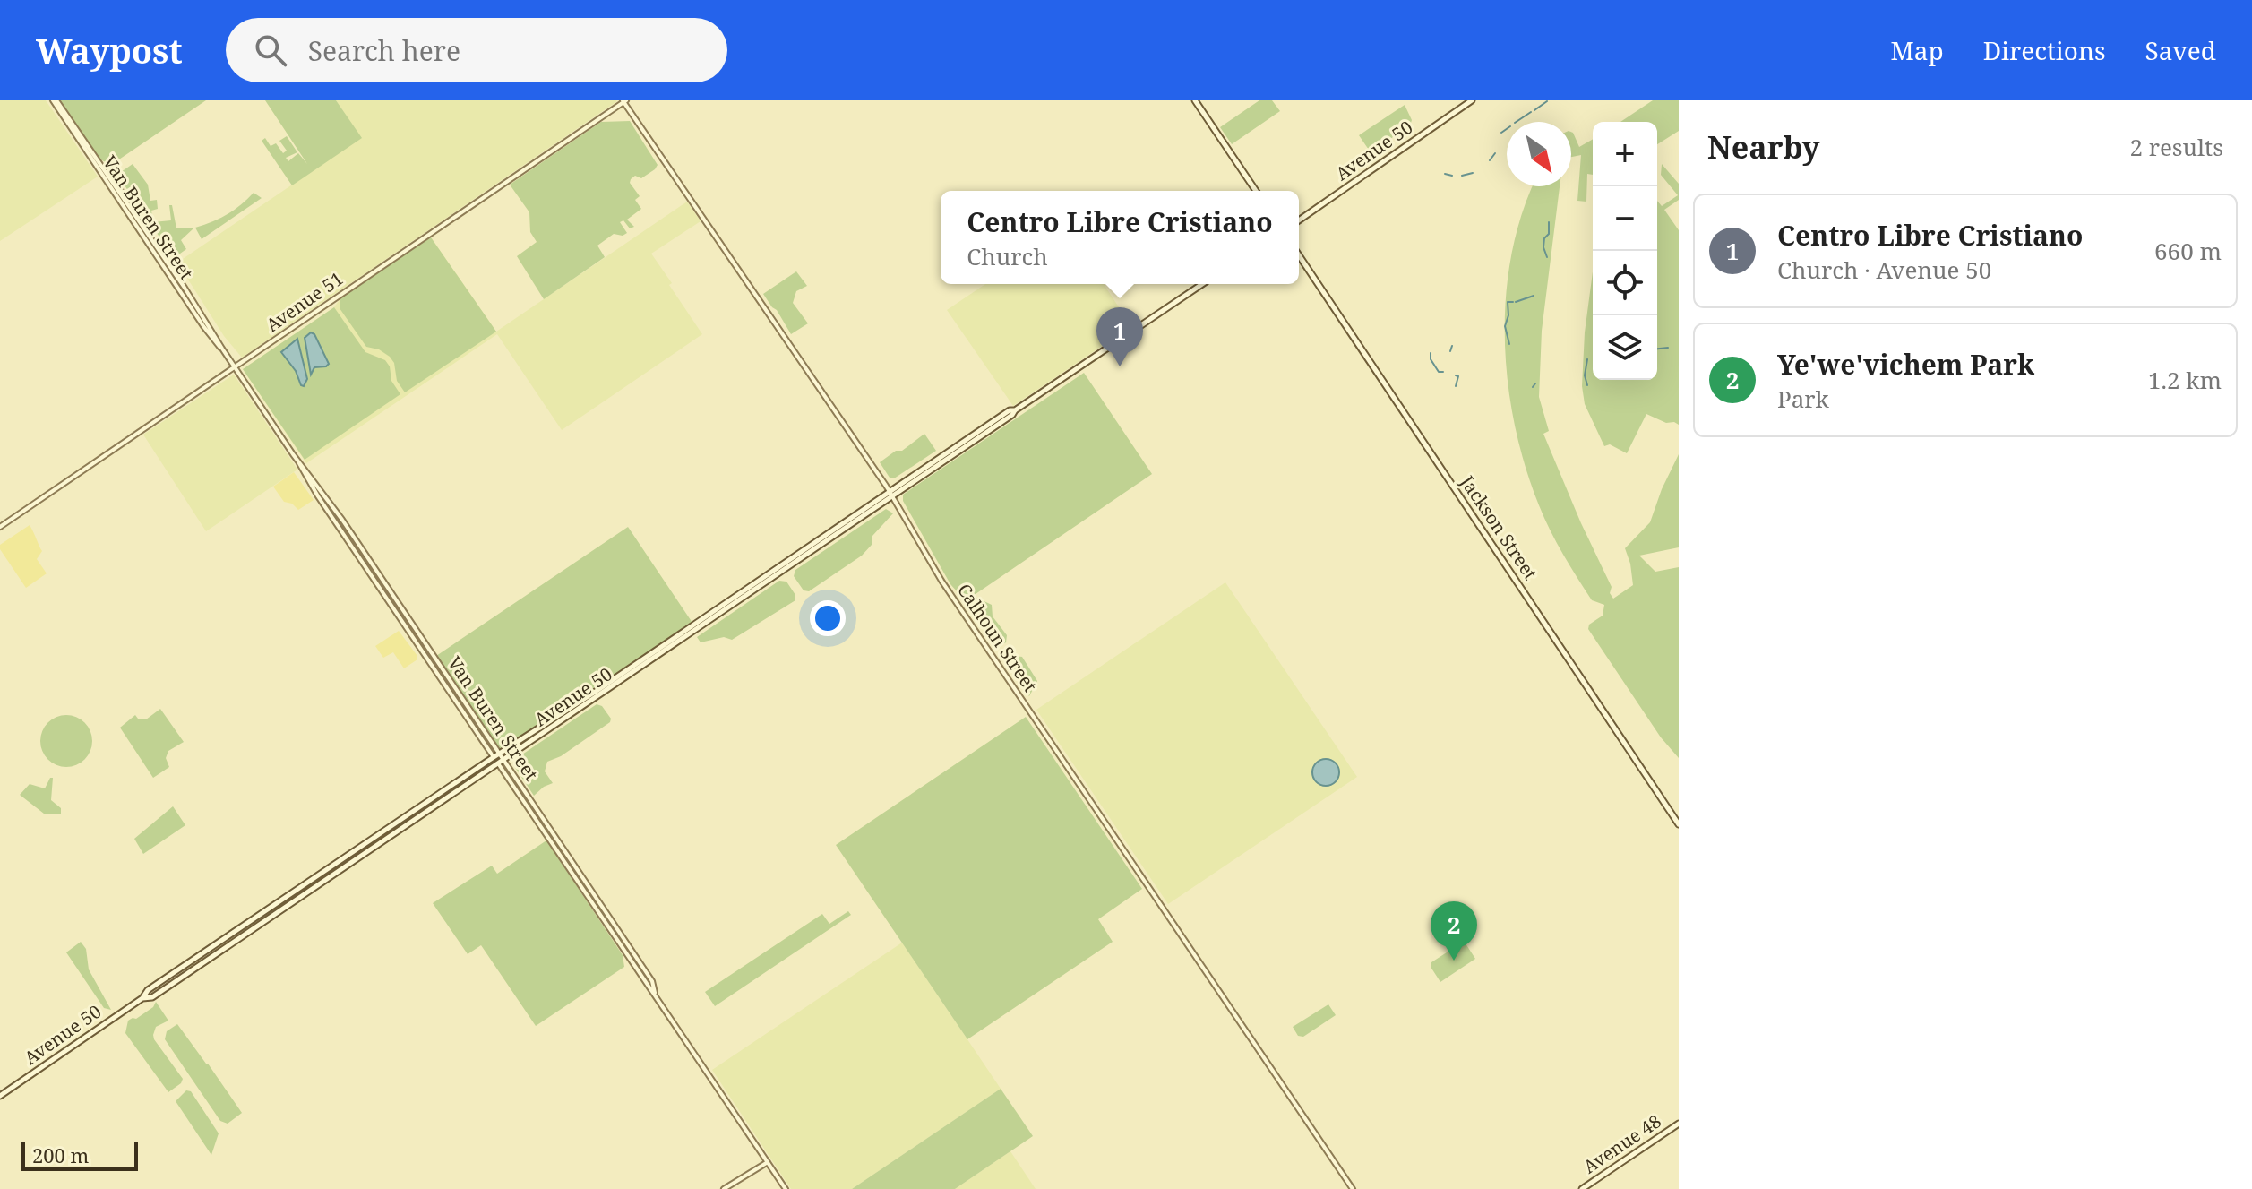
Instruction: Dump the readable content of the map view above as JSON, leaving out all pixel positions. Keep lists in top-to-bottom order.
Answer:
{
  "streets": {
    "main road": ["Avenue 50", "Jackson Street", "Avenue 48"],
    "street": ["Van Buren Street", "Avenue 51", "Calhoun Street"]
  },
  "crossings": [
    ["Avenue 50", "Van Buren Street"],
    ["Avenue 50", "Calhoun Street"],
    ["Van Buren Street", "Avenue 51"],
    ["Avenue 51", "Calhoun Street"]
  ],
  "scale_bar": "200 m",
  "north": "bottom right",
  "page": {
    "header": "Waypost",
    "search": "Search here",
    "nav": ["Map", "Directions", "Saved"],
    "heading": ["Nearby", "2 results"],
    "map_buttons": ["+", "−"],
    "popup": ["Centro Libre Cristiano", "Church"],
    "list": [
      {
        "mark": "1",
        "name": "Centro Libre Cristiano",
        "note": "Church · Avenue 50",
        "value": "660 m"
      },
      {
        "mark": "2",
        "name": "Ye'we'vichem Park",
        "note": "Park",
        "value": "1.2 km"
      }
    ],
    "pins": ["1", "2"],
    "scale": "200 m"
  }
}
